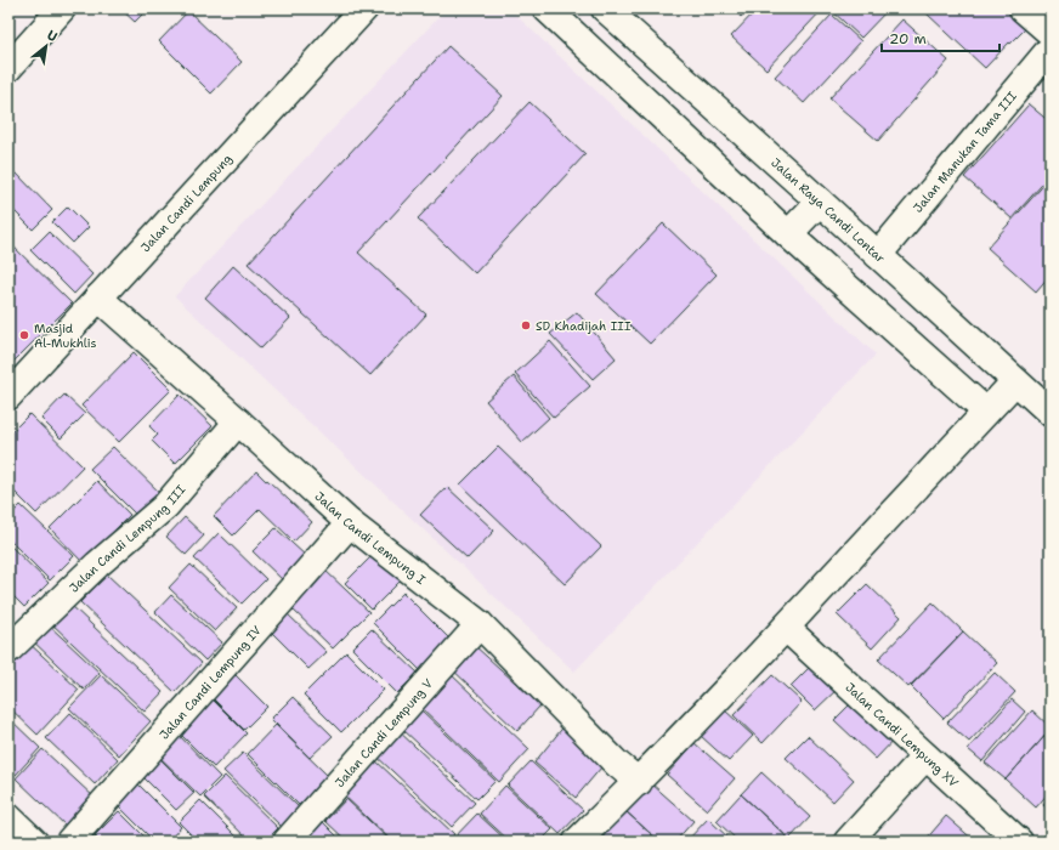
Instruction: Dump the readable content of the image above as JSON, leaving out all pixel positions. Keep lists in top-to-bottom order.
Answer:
{
  "streets": {
    "street": [
      "Jalan Manukan Tama III",
      "Jalan Candi Lempung",
      "Jalan Raya Candi Lontar",
      "Jalan Candi Lempung I",
      "Jalan Candi Lempung III",
      "Jalan Candi Lempung IV",
      "Jalan Candi Lempung V",
      "Jalan Candi Lempung XV"
    ]
  },
  "crossings": [
    ["Jalan Manukan Tama III", "Jalan Raya Candi Lontar"],
    ["Jalan Candi Lempung", "Jalan Candi Lempung I"],
    ["Jalan Candi Lempung I", "Jalan Candi Lempung III"],
    ["Jalan Candi Lempung I", "Jalan Candi Lempung IV"],
    ["Jalan Candi Lempung I", "Jalan Candi Lempung V"]
  ],
  "places": ["SD Khadijah III", "Masjid Al-Mukhlis"],
  "scale_bar": "20 m",
  "north": "top right"
}
